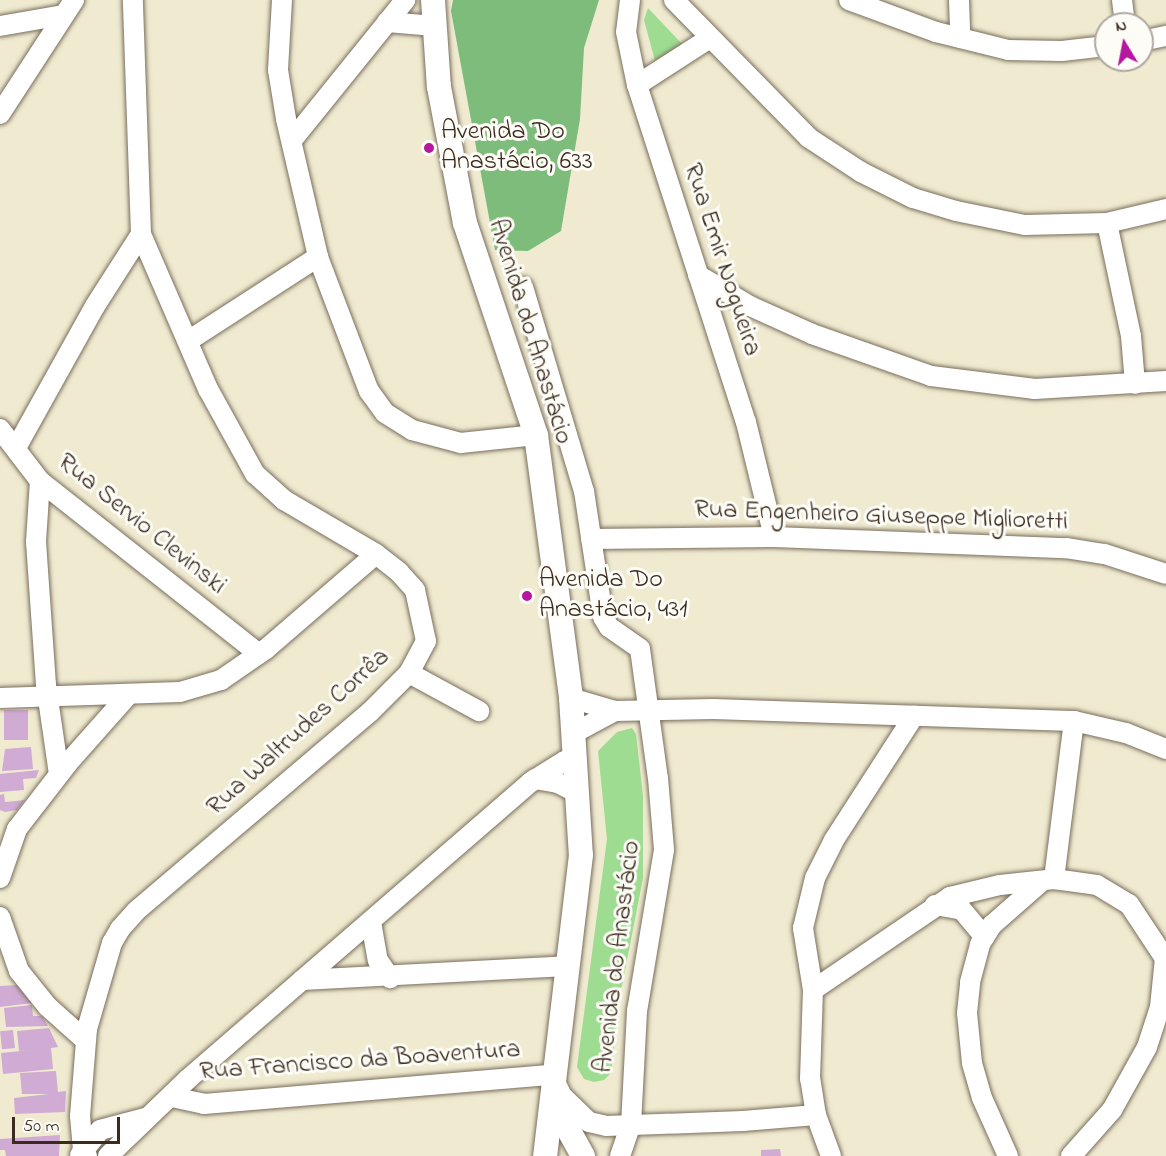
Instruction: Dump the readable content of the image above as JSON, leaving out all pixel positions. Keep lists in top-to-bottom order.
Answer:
{
  "streets": {
    "main road": ["Avenida do Anastácio"],
    "street": [
      "Rua Emir Nogueira",
      "Rua Engenheiro Giuseppe Miglioretti",
      "Rua Servio Clevinski",
      "Rua Waltrudes Corrêa",
      "Rua Francisco da Boaventura"
    ]
  },
  "crossings": [
    ["Rua Emir Nogueira", "Rua Engenheiro Giuseppe Miglioretti"],
    ["Avenida do Anastácio", "Rua Engenheiro Giuseppe Miglioretti"],
    ["Avenida do Anastácio", "Rua Francisco da Boaventura"]
  ],
  "places": ["Avenida Do Anastácio, 633", "Avenida Do Anastácio, 431"],
  "scale_bar": "50 m",
  "north": "top"
}
